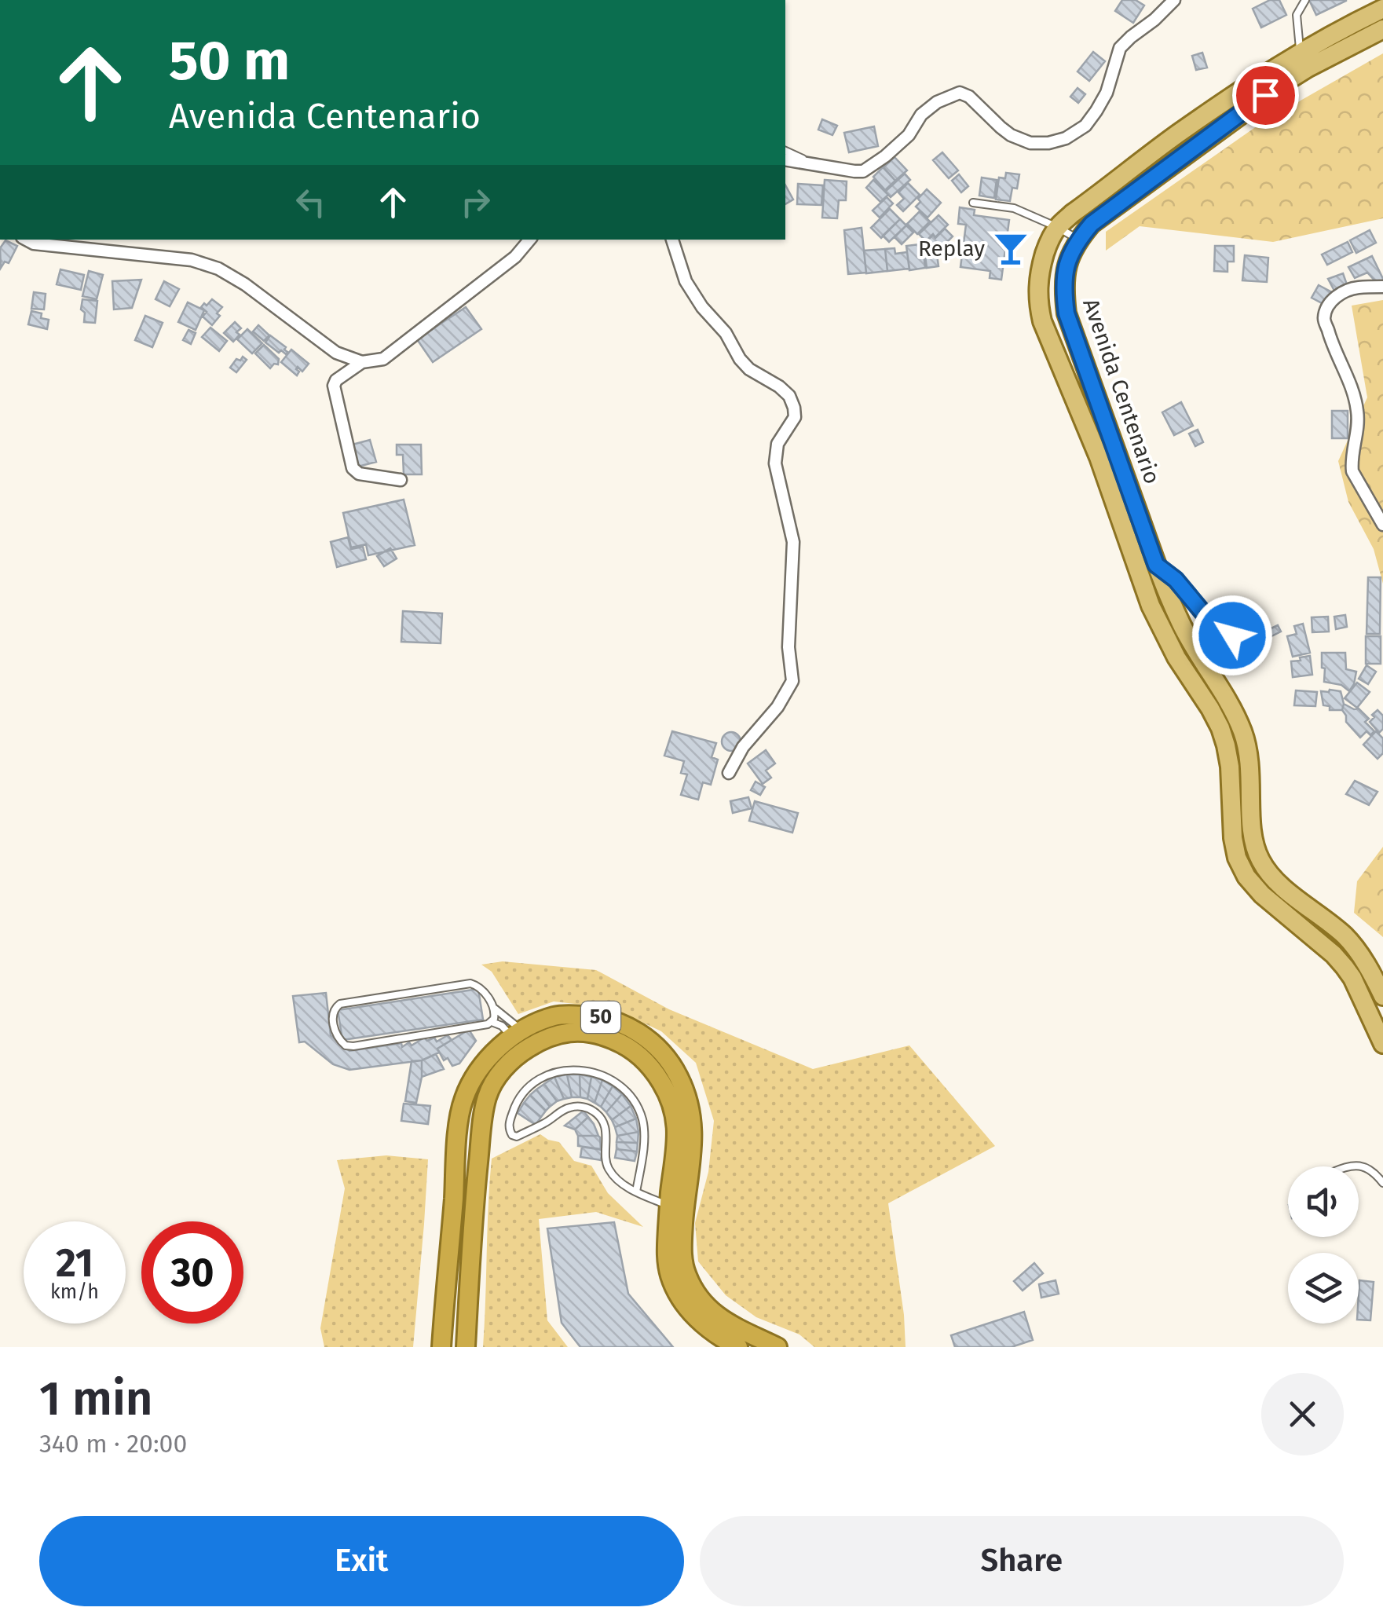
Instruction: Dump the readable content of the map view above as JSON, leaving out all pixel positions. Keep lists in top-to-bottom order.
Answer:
{
  "streets": {
    "highway": ["50"],
    "main road": ["Avenida Centenario"]
  },
  "places": {
    "bar": ["Replay"]
  },
  "page": {
    "turn": ["50 m", "Avenida Centenario"],
    "speed": "21 km/h",
    "limit": "30",
    "heading": ["1 min", "340 m · 20:00"],
    "buttons": ["Exit", "Share"]
  }
}
